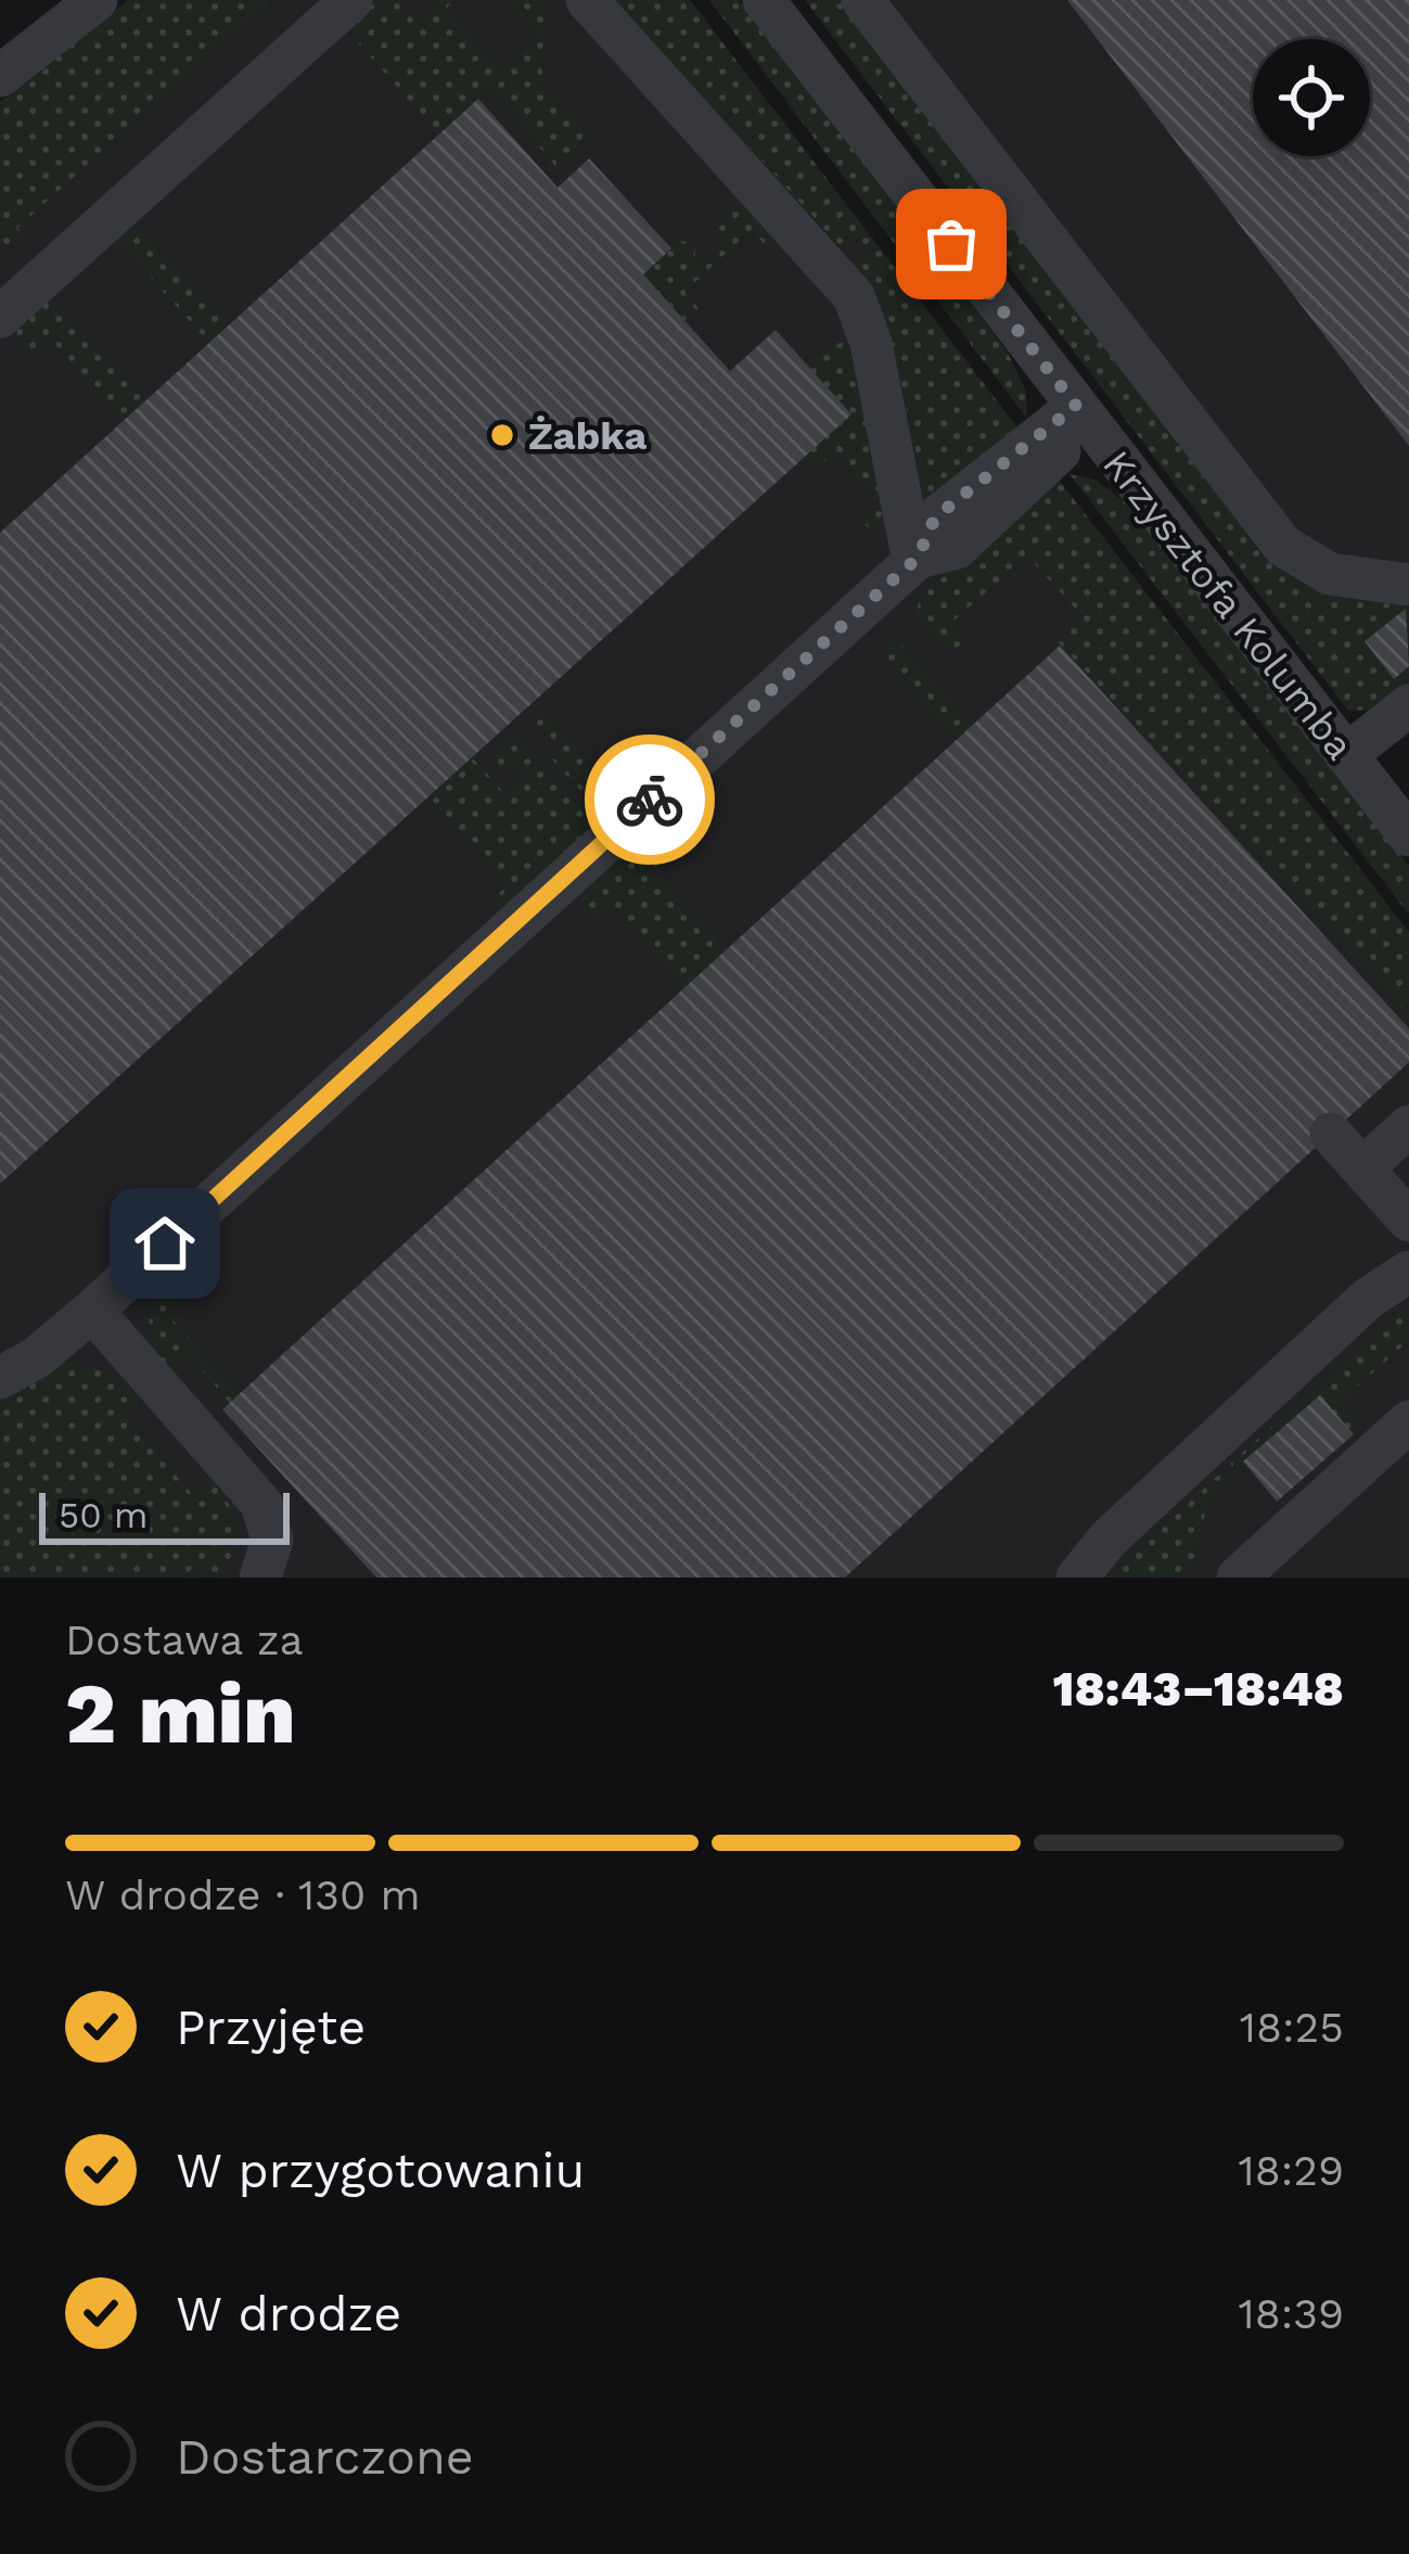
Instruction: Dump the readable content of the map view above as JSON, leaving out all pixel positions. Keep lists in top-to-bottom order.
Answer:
{
  "streets": {
    "street": ["Krzysztofa Kolumba"]
  },
  "places": ["Żabka"],
  "scale_bar": "50 m",
  "page": {
    "scale": "50 m",
    "heading": ["2 min", "Dostawa za", "18:43–18:48"],
    "bar": "W drodze · 130 m",
    "list": [
      ["Przyjęte", "18:25"],
      ["W przygotowaniu", "18:29"],
      ["W drodze", "18:39"],
      "Dostarczone"
    ]
  }
}
